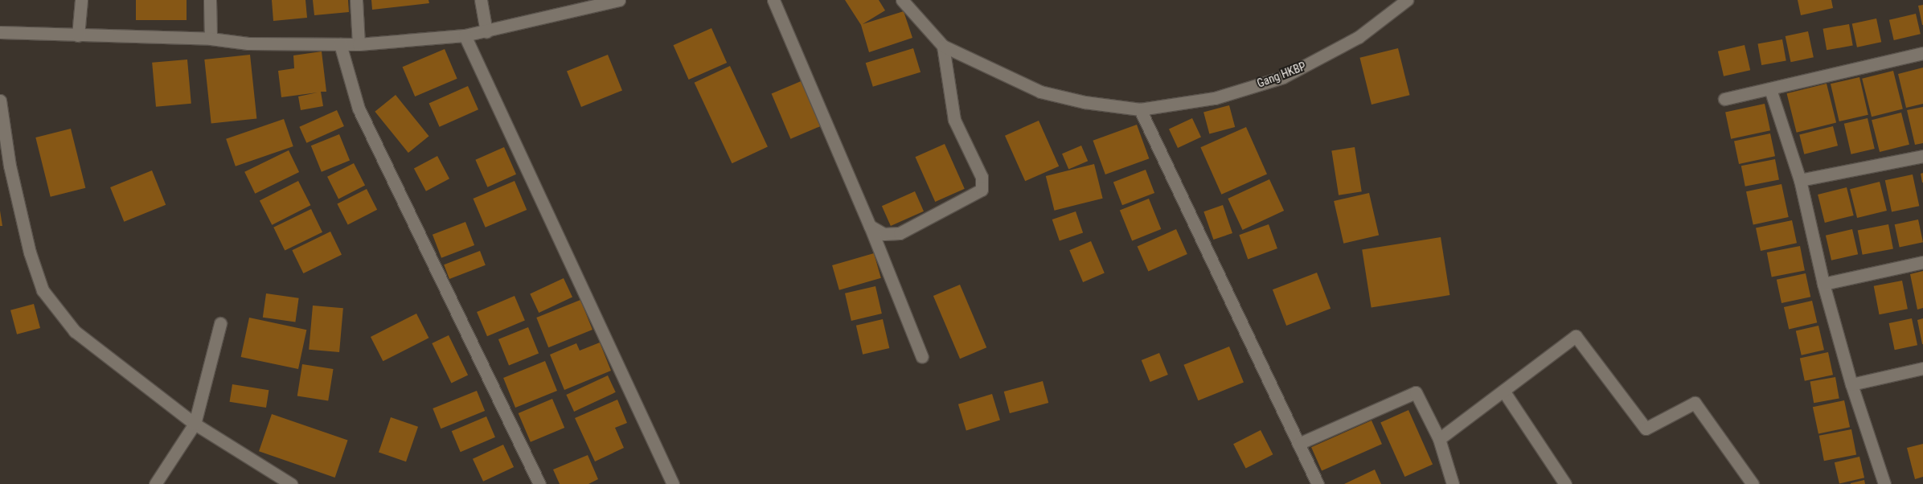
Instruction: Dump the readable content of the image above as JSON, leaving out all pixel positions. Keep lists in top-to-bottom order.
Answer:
{
  "streets": {
    "street": ["Gang HKBP"]
  }
}
